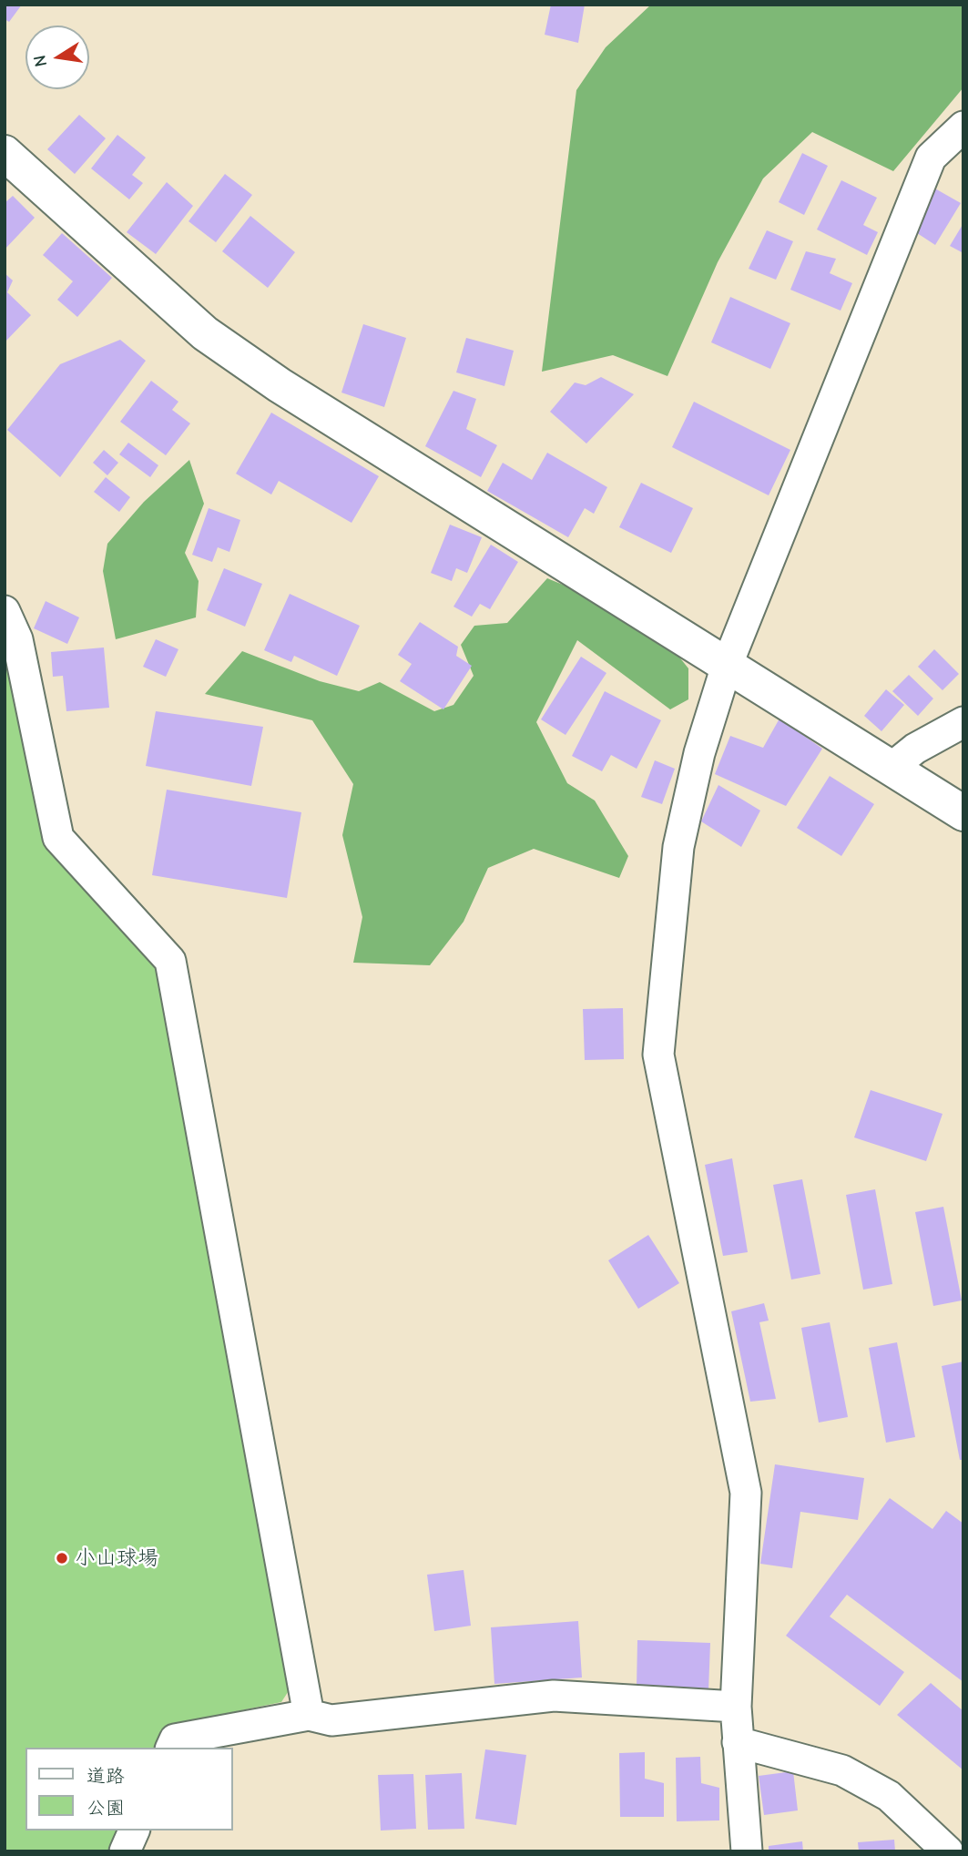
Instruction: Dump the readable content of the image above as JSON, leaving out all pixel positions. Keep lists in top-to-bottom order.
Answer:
{
  "places": ["小山球場"],
  "legend": ["道路", "公園"],
  "north": "left"
}
